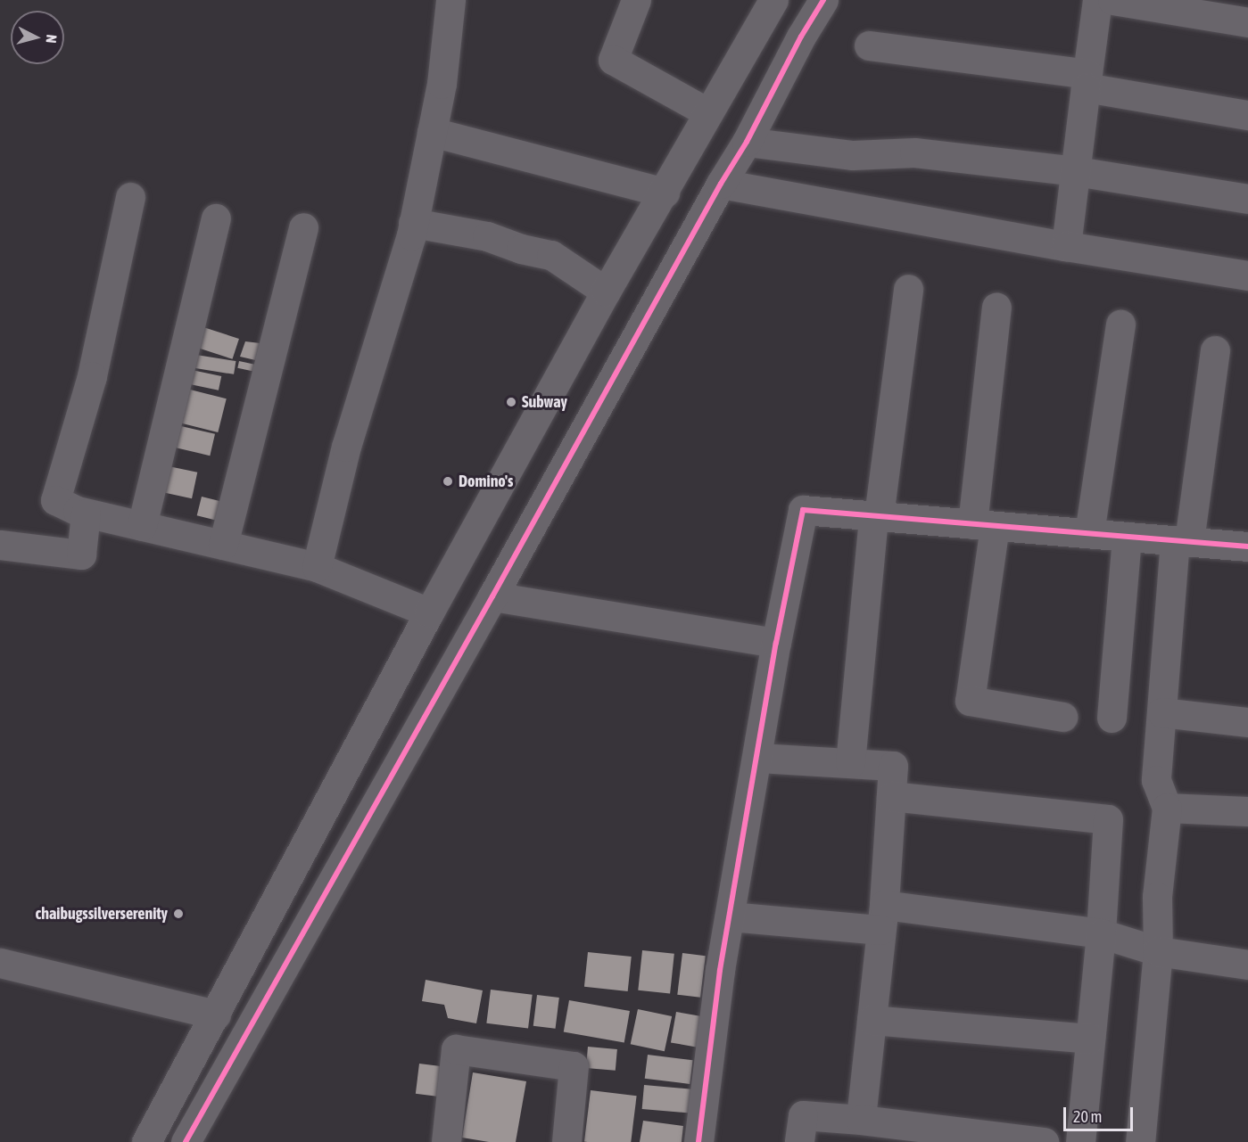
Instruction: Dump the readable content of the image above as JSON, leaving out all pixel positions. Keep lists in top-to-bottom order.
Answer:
{
  "places": ["Subway", "Domino's", "chaibugssilverserenity"],
  "scale_bar": "20 m",
  "north": "right"
}
